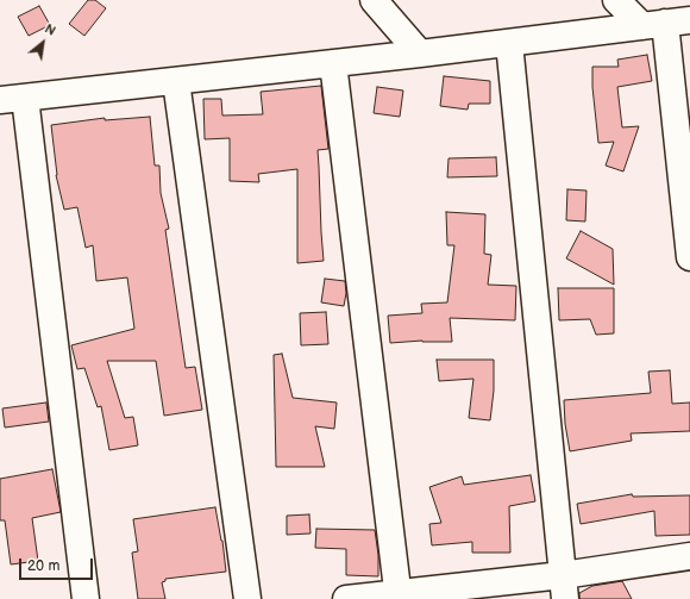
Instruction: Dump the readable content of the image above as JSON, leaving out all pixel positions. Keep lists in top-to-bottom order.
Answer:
{
  "scale_bar": "20 m",
  "north": "top right"
}
